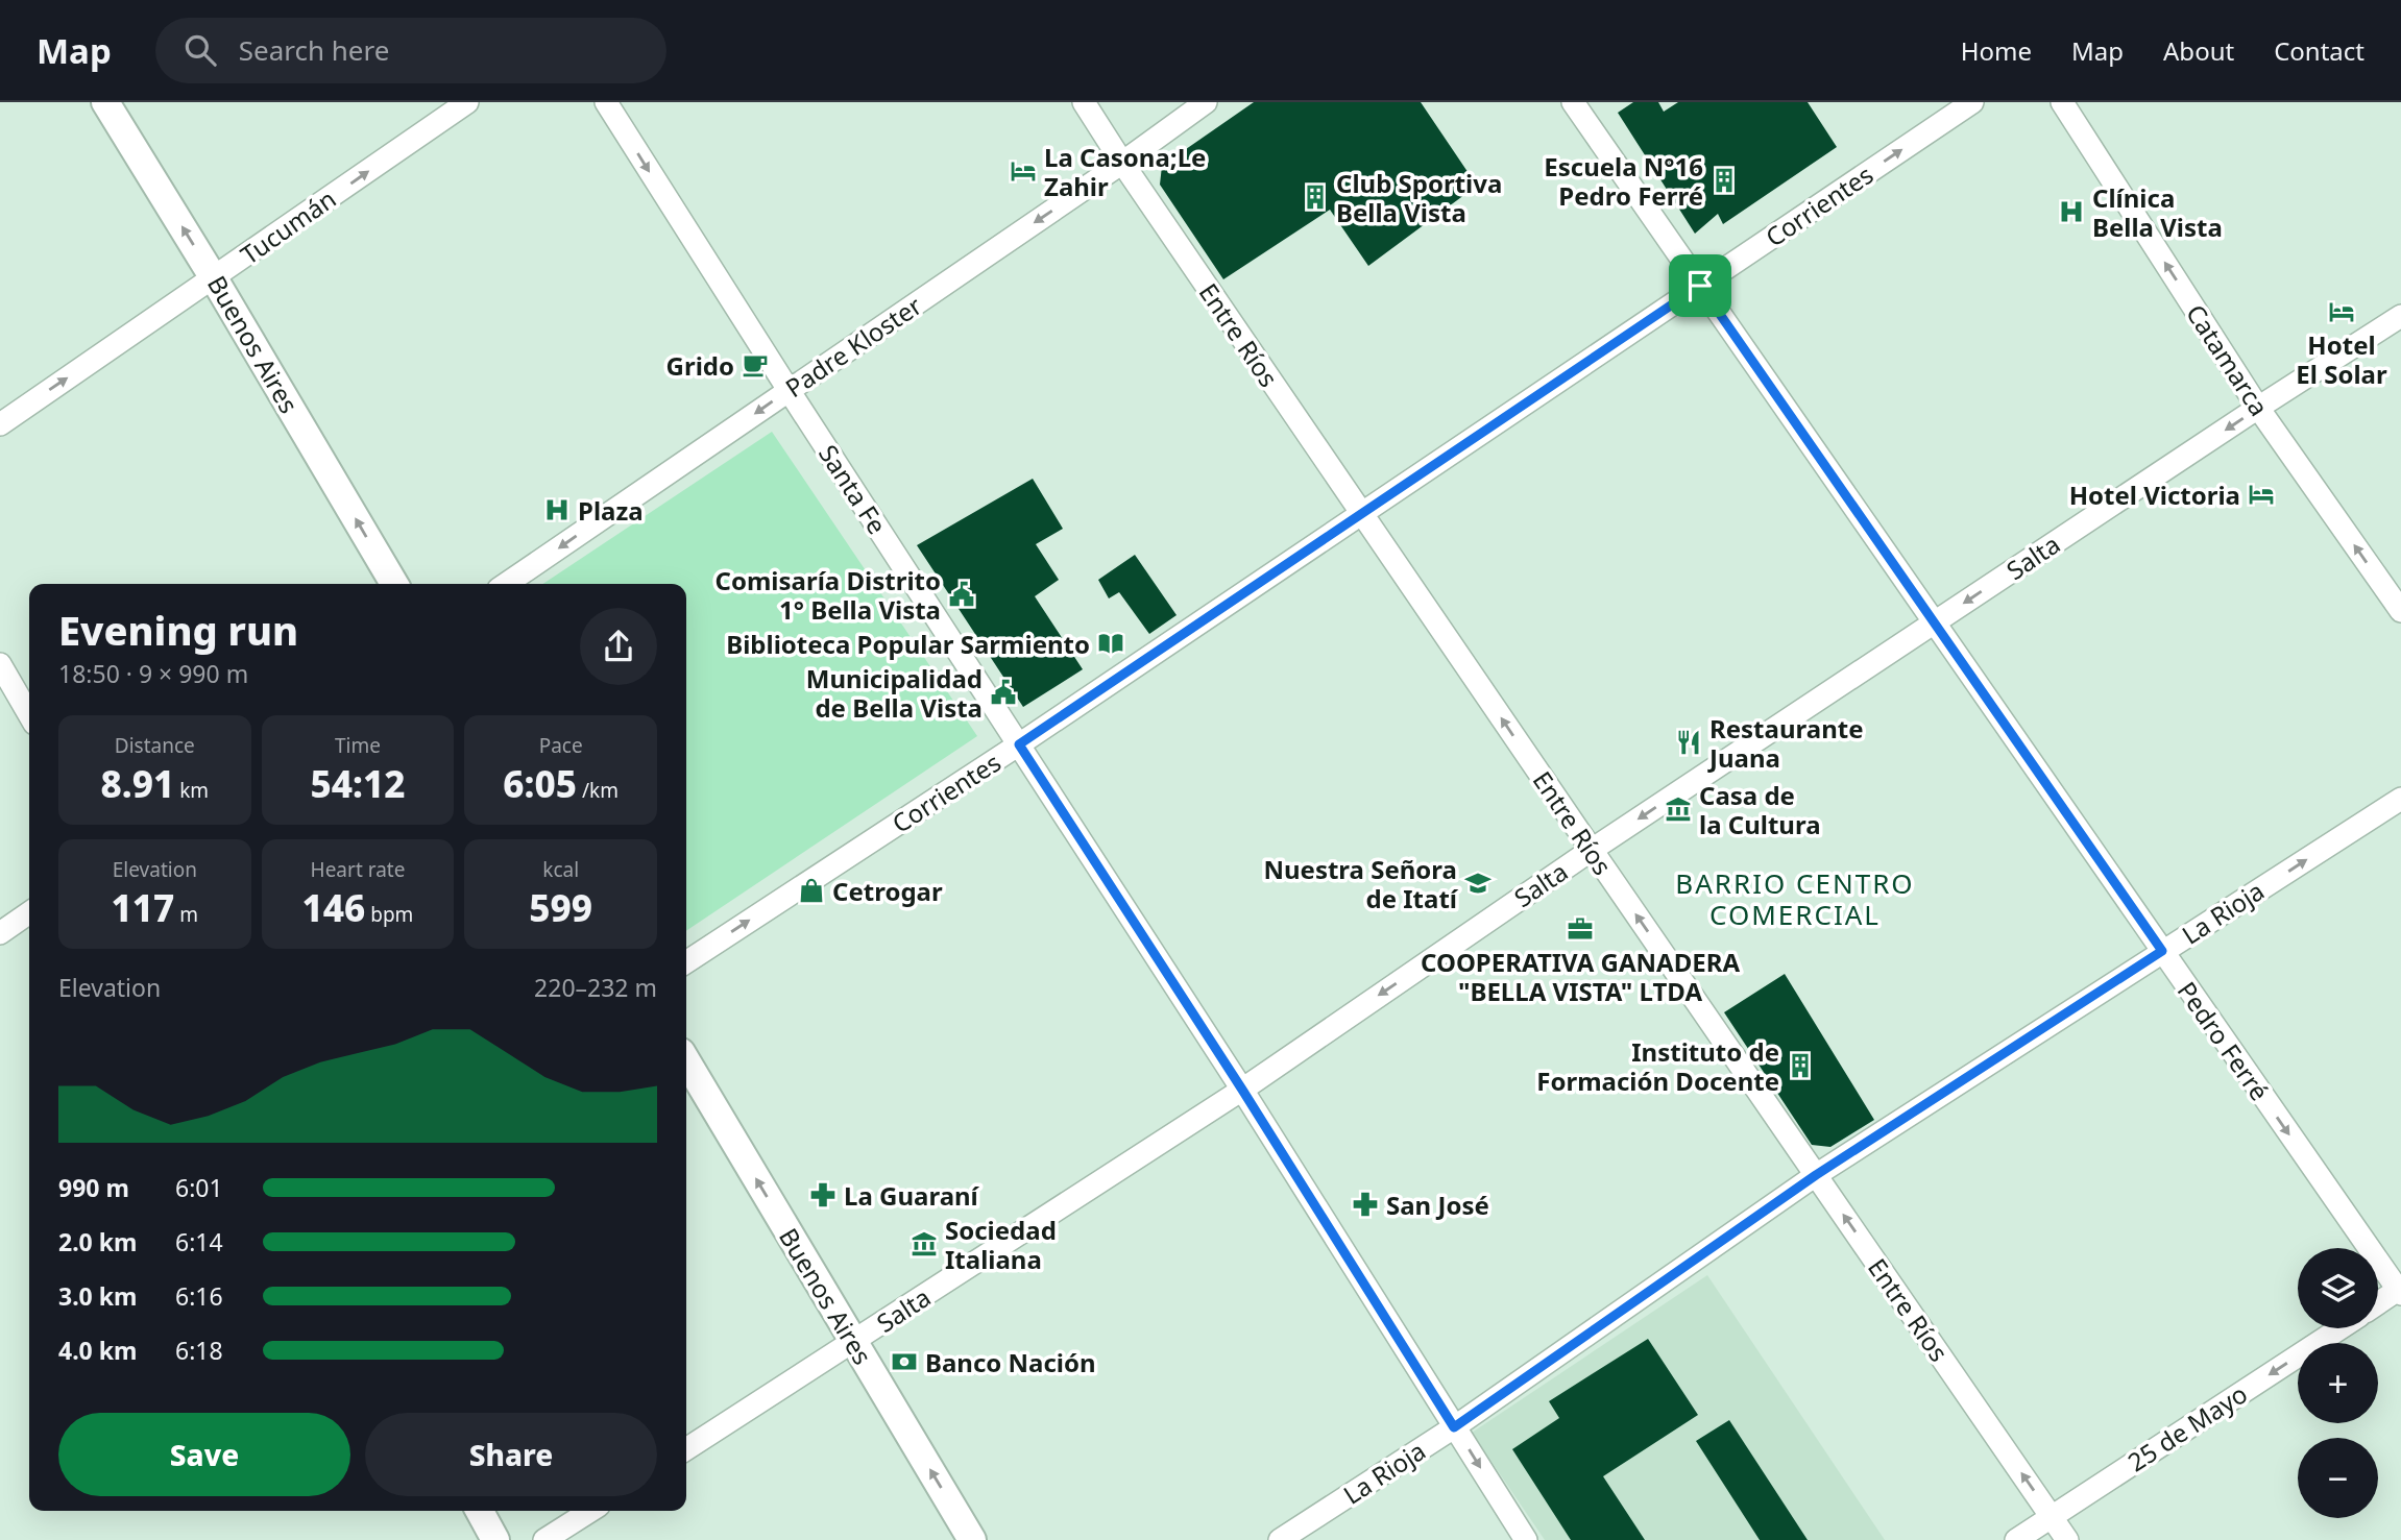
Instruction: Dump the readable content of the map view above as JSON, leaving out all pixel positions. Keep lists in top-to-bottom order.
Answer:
{
  "streets": {
    "street": [
      "Corrientes",
      "Tucumán",
      "Entre Ríos",
      "Buenos Aires",
      "Padre Kloster",
      "Catamarca",
      "Santa Fe",
      "Salta",
      "La Rioja",
      "Pedro Ferré",
      "25 de Mayo"
    ]
  },
  "crossings": [
    ["Corrientes", "Entre Ríos"],
    ["Corrientes", "Santa Fe"],
    ["Corrientes", "Pedro Ferré"],
    ["Tucumán", "Buenos Aires"],
    ["Entre Ríos", "Padre Kloster"],
    ["Entre Ríos", "Salta"],
    ["Entre Ríos", "La Rioja"],
    ["Entre Ríos", "25 de Mayo"],
    ["Buenos Aires", "Salta"],
    ["Padre Kloster", "Santa Fe"],
    ["Catamarca", "Salta"],
    ["Santa Fe", "Salta"],
    ["Santa Fe", "La Rioja"],
    ["Salta", "Pedro Ferré"],
    ["La Rioja", "Pedro Ferré"]
  ],
  "one_way": [
    "Corrientes",
    "Tucumán",
    "Entre Ríos",
    "Buenos Aires",
    "Padre Kloster",
    "Catamarca",
    "Salta",
    "25 de Mayo"
  ],
  "districts": ["BARRIO CENTRO COMERCIAL"],
  "places": {
    "hotel": ["La Casona;Le Zahir", "Hotel El Solar", "Hotel Victoria"],
    "building": ["Escuela N°16 Pedro Ferré", "Club Sportiva Bella Vista", "Instituto de Formación Docente"],
    "hospital": ["Clínica Bella Vista", "Plaza"],
    "cafe": ["Grido"],
    "public building": ["Comisaría Distrito 1° Bella Vista", "Municipalidad de Bella Vista"],
    "library": ["Biblioteca Popular Sarmiento"],
    "restaurant": ["Restaurante Juana"],
    "museum": ["Casa de la Cultura", "Sociedad Italiana"],
    "school or university": ["Nuestra Señora de Itatí"],
    "shop": ["Cetrogar"],
    "office": ["COOPERATIVA GANADERA \"BELLA VISTA\" LTDA"],
    "pharmacy": ["La Guaraní", "San José"],
    "bank": ["Banco Nación"]
  },
  "page": {
    "header": "Map",
    "search": "Search here",
    "nav": [
      "Home",
      "Map",
      "About",
      "Contact"
    ],
    "heading": ["Evening run", "18:50 · 9 × 990 m"],
    "stats": [
      ["Distance", "8.91 km"],
      ["Time", "54:12"],
      ["Pace", "6:05 /km"],
      ["Elevation", "117 m"],
      ["Heart rate", "146 bpm"],
      ["kcal", "599"]
    ],
    "chart": ["Elevation", "220–232 m"],
    "list": [
      {
        "name": "990 m",
        "note": "6:01"
      },
      {
        "name": "2.0 km",
        "note": "6:14"
      },
      {
        "name": "3.0 km",
        "note": "6:16"
      },
      {
        "name": "4.0 km",
        "note": "6:18"
      }
    ],
    "map_buttons": ["+", "−"],
    "buttons": ["Save", "Share"]
  }
}
